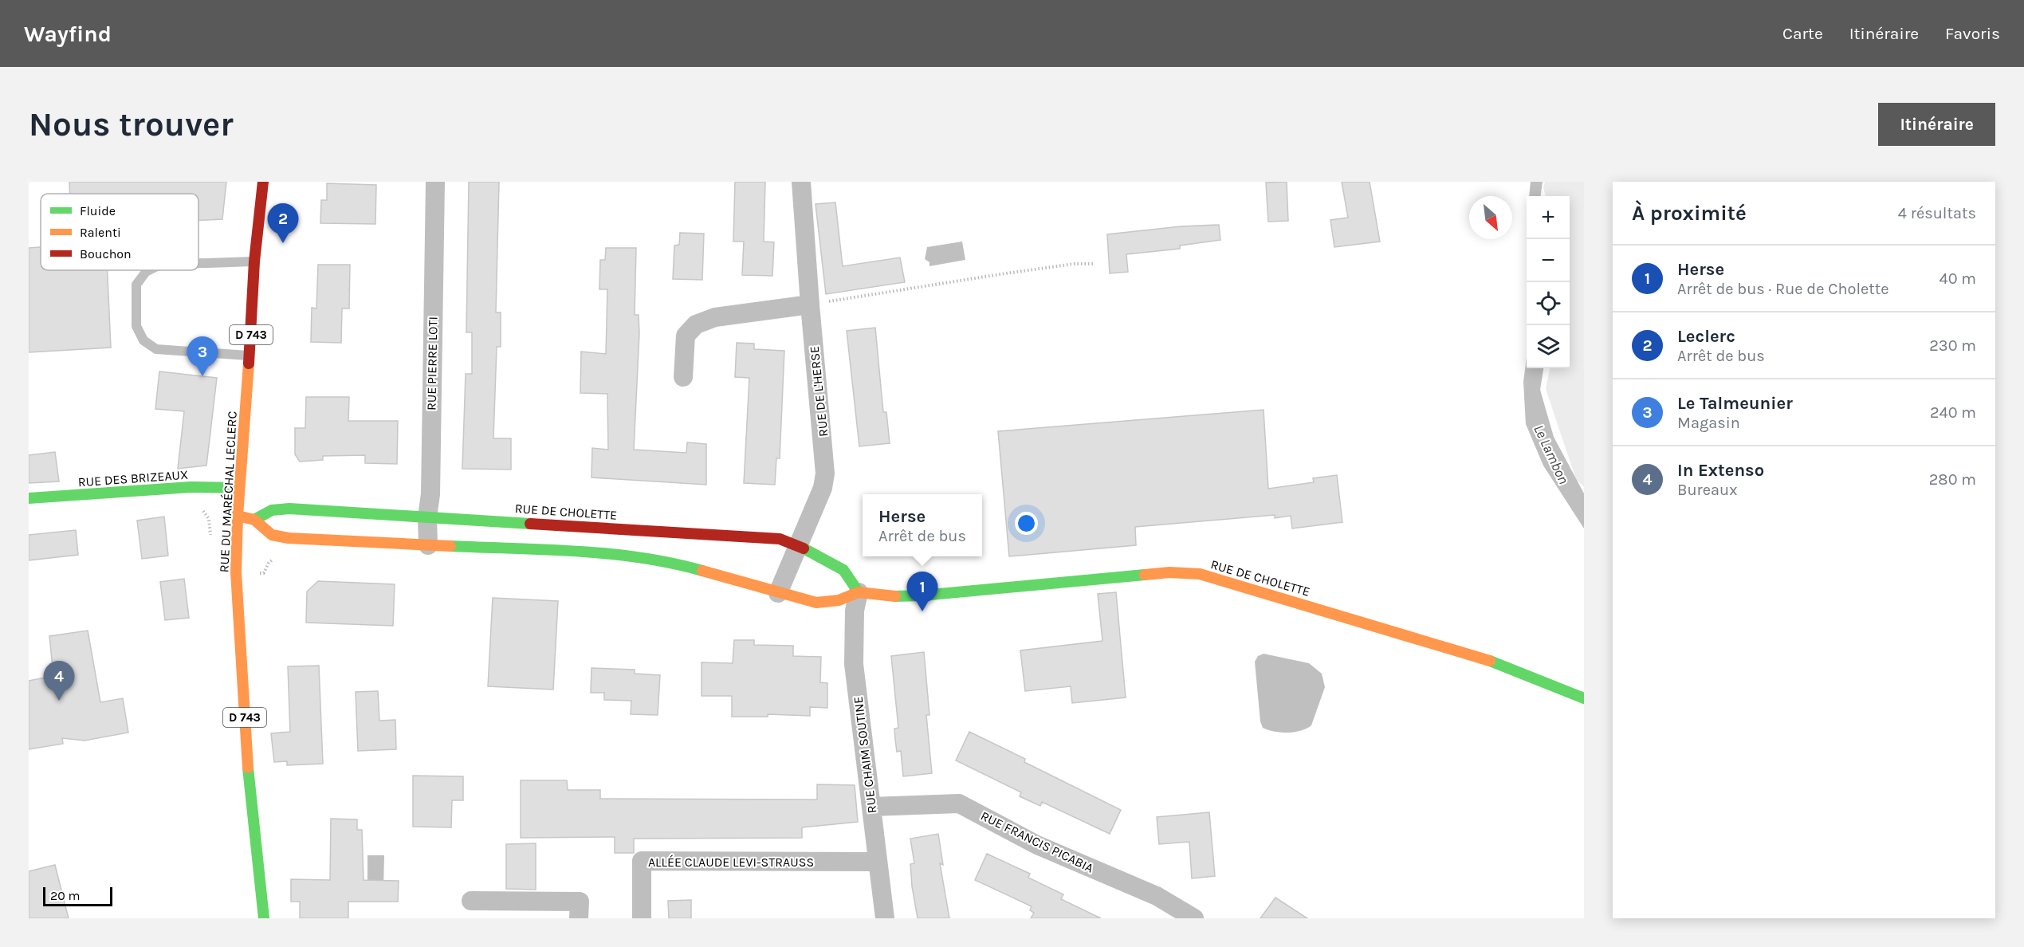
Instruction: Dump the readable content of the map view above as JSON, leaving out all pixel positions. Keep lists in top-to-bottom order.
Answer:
{
  "streets": {
    "street": [
      "D 743",
      "RUE PIERRE LOTI",
      "RUE DE L'HERSE",
      "RUE DES BRIZEAUX",
      "RUE DU MARÉCHAL LECLERC",
      "RUE DE CHOLETTE",
      "RUE CHAIM SOUTINE",
      "RUE FRANCIS PICABIA",
      "ALLÉE CLAUDE LEVI-STRAUSS"
    ]
  },
  "crossings": [
    ["RUE PIERRE LOTI", "RUE DE CHOLETTE"],
    ["RUE DE L'HERSE", "RUE DE CHOLETTE"],
    ["RUE DES BRIZEAUX", "RUE DU MARÉCHAL LECLERC"],
    ["RUE DU MARÉCHAL LECLERC", "RUE DE CHOLETTE"],
    ["RUE DE CHOLETTE", "RUE CHAIM SOUTINE"],
    ["RUE CHAIM SOUTINE", "RUE FRANCIS PICABIA"],
    ["RUE CHAIM SOUTINE", "ALLÉE CLAUDE LEVI-STRAUSS"]
  ],
  "water": ["Le Lambon"],
  "legend": ["Fluide", "Ralenti", "Bouchon"],
  "scale_bar": "20 m",
  "north": "bottom right",
  "page": {
    "header": "Wayfind",
    "nav": ["Carte", "Itinéraire", "Favoris"],
    "buttons": "Itinéraire",
    "title": "Nous trouver",
    "heading": ["À proximité", "4 résultats"],
    "map_buttons": ["+", "−"],
    "pins": [
      "2",
      "3",
      "1",
      "4"
    ],
    "list": [
      {
        "mark": "1",
        "name": "Herse",
        "note": "Arrêt de bus · Rue de Cholette",
        "value": "40 m"
      },
      {
        "mark": "2",
        "name": "Leclerc",
        "note": "Arrêt de bus",
        "value": "230 m"
      },
      {
        "mark": "3",
        "name": "Le Talmeunier",
        "note": "Magasin",
        "value": "240 m"
      },
      {
        "mark": "4",
        "name": "In Extenso",
        "note": "Bureaux",
        "value": "280 m"
      }
    ],
    "popup": ["Herse", "Arrêt de bus"],
    "scale": "20 m"
  }
}
